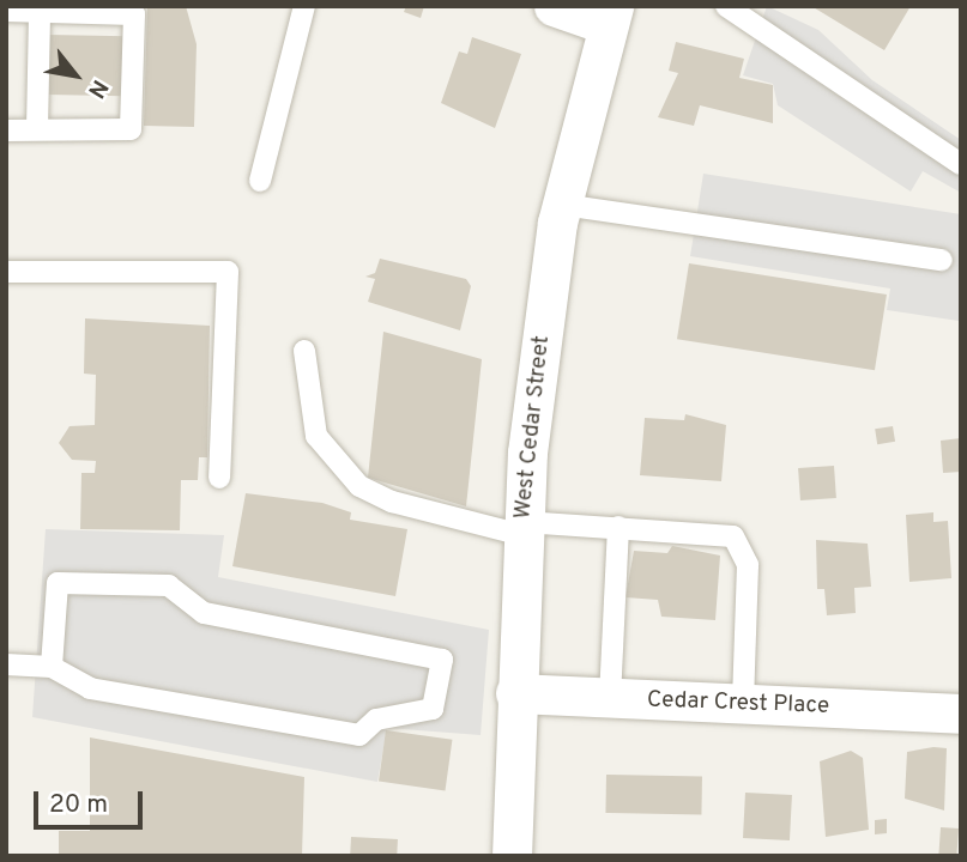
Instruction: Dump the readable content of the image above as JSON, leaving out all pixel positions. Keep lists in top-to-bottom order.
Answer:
{
  "streets": {
    "street": ["West Cedar Street", "Cedar Crest Place"]
  },
  "crossings": [
    ["West Cedar Street", "Cedar Crest Place"]
  ],
  "scale_bar": "20 m",
  "north": "bottom right"
}
